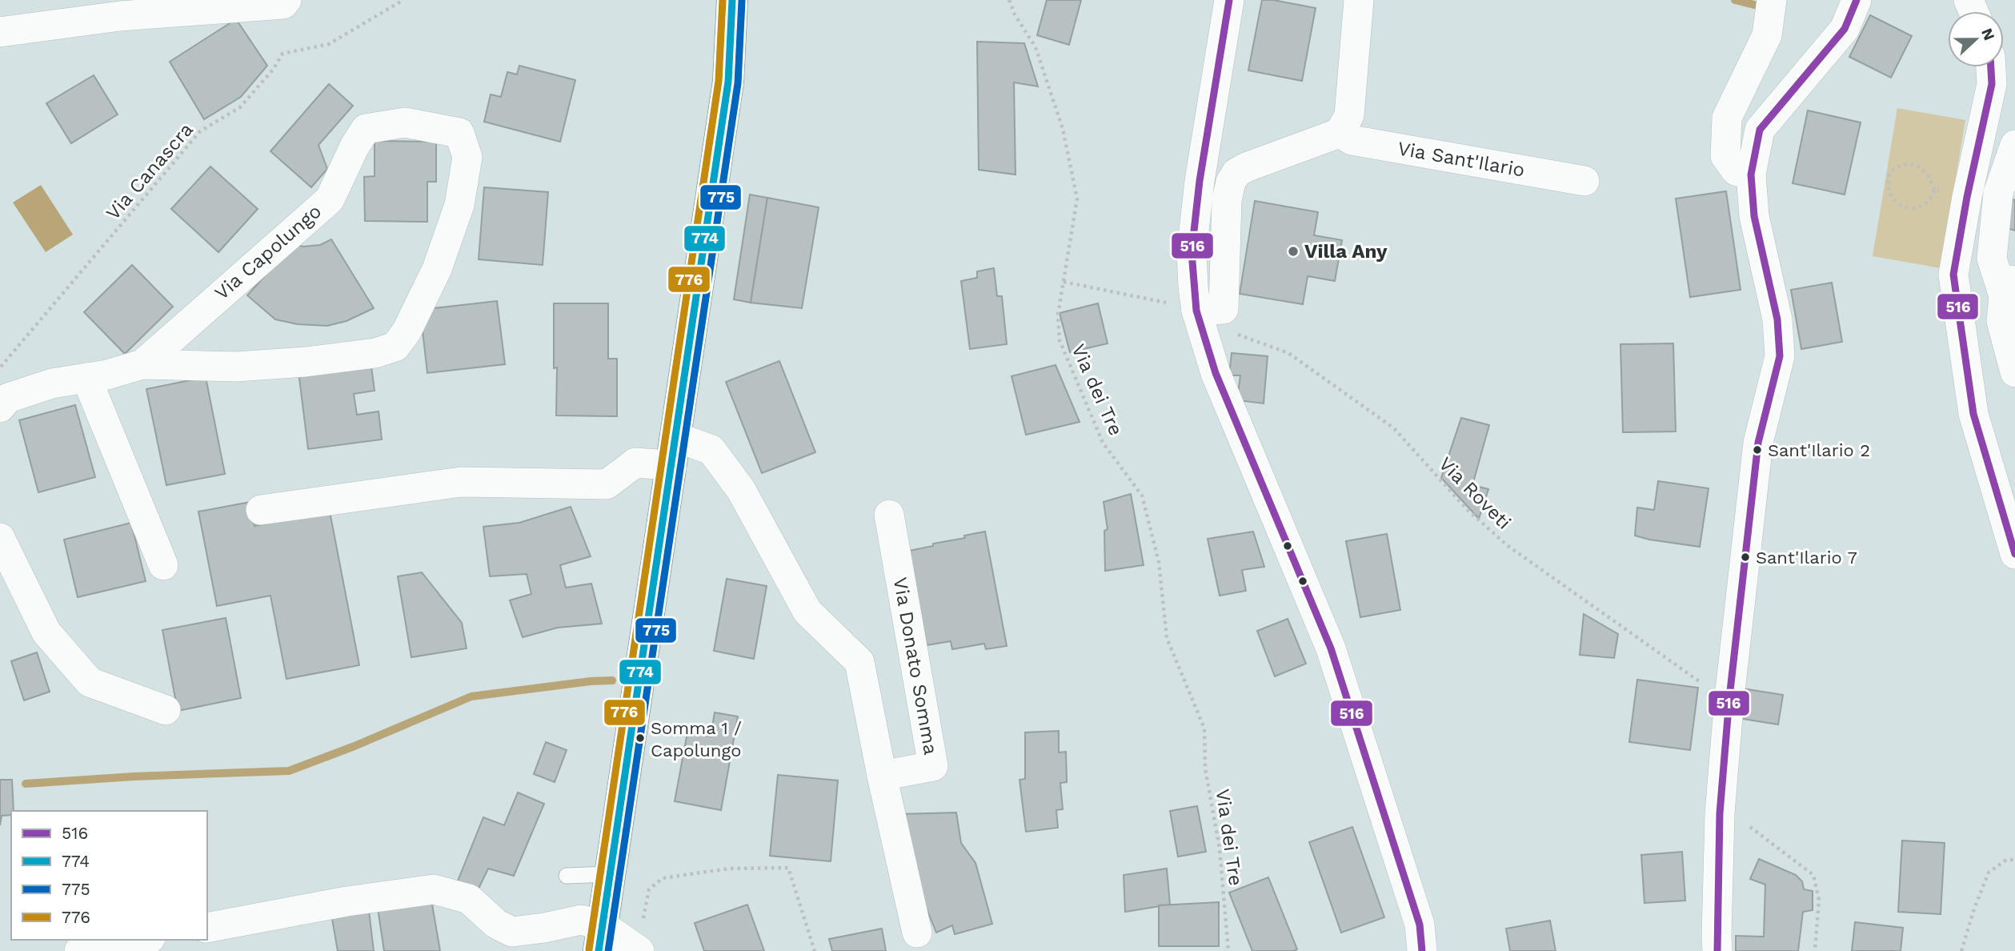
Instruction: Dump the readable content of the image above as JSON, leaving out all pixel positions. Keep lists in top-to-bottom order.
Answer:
{
  "streets": {
    "street": ["Via Sant'Ilario", "Via Capolungo", "Via Donato Somma"],
    "path": ["Via Canascra", "Via dei Tre", "Via Roveti"]
  },
  "places": [
    "Villa Any",
    "Sant'Ilario 2",
    "Sant'Ilario 7",
    "Somma 1 / Capolungo"
  ],
  "lines": [
    "transit line 516",
    "transit line 774",
    "transit line 776",
    "transit line 775"
  ],
  "legend": [
    "516",
    "774",
    "775",
    "776"
  ],
  "north": "right"
}
